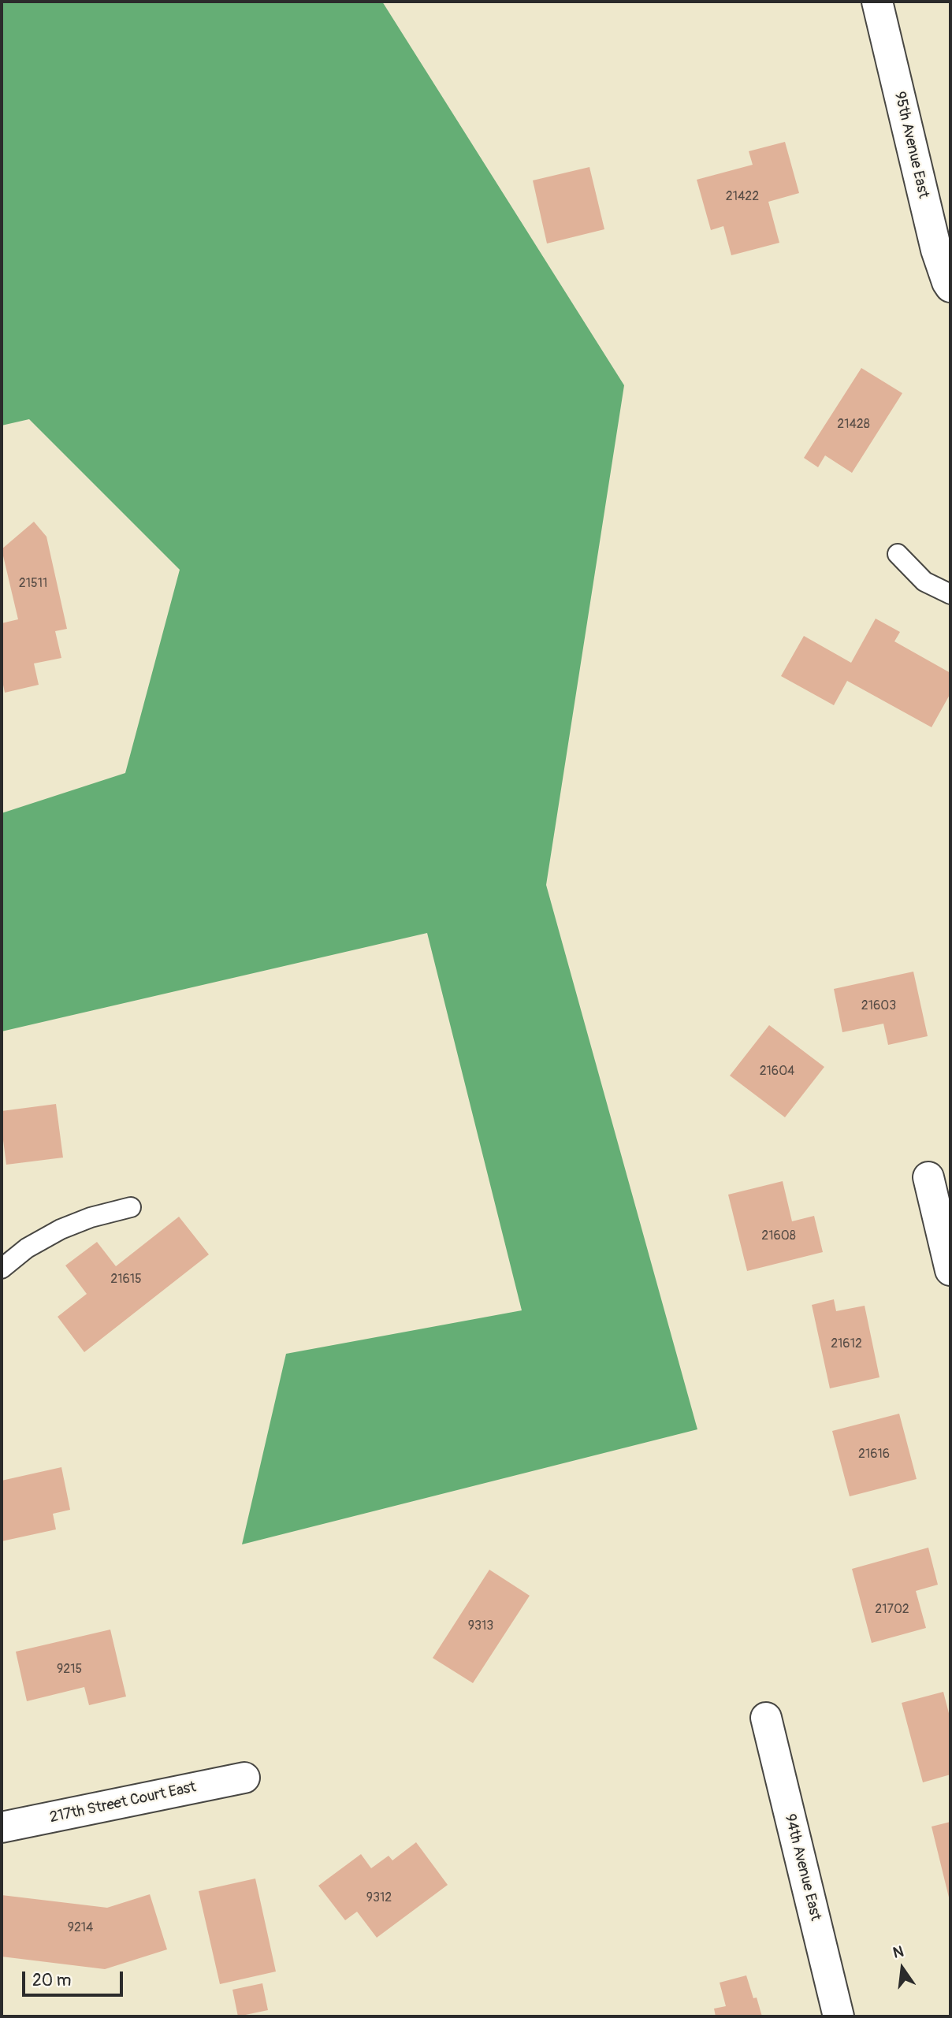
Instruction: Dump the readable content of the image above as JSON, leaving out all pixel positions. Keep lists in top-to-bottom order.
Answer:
{
  "streets": {
    "street": ["95th Avenue East", "217th Street Court East", "94th Avenue East"]
  },
  "house_numbers": [
    "21422",
    "21428",
    "21511",
    "21603",
    "21604",
    "21608",
    "21615",
    "21612",
    "21616",
    "21702",
    "9313",
    "9215",
    "9312",
    "9214"
  ],
  "scale_bar": "20 m",
  "north": "top"
}
